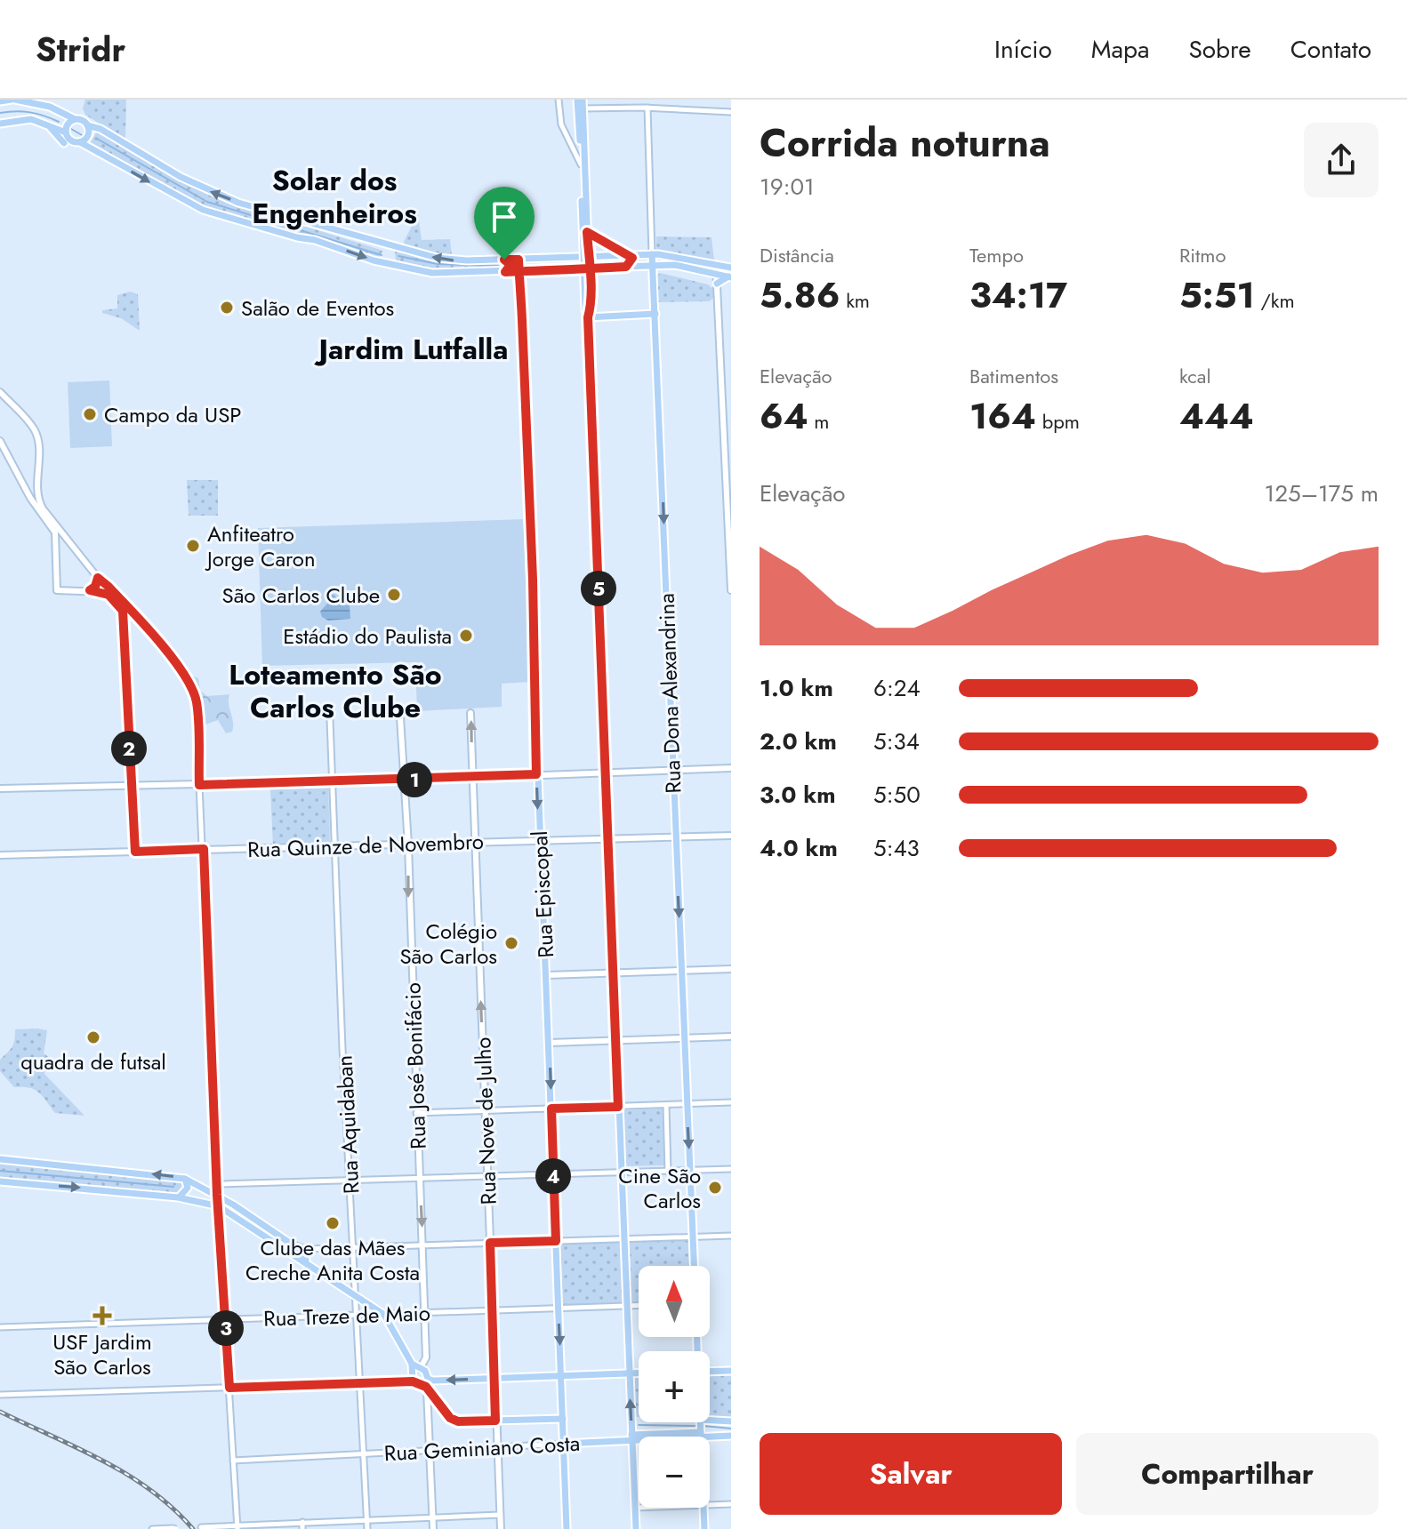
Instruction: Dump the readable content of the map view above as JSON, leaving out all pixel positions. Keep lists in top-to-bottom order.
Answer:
{
  "streets": {
    "main road": [
      "Rua Dona Alexandrina",
      "Rua Quinze de Novembro",
      "Rua Episcopal",
      "Rua José Bonifácio",
      "Rua Nove de Julho",
      "Rua Geminiano Costa"
    ],
    "street": ["Rua Aquidaban", "Rua Treze de Maio"]
  },
  "crossings": [
    ["Rua Dona Alexandrina", "Rua Quinze de Novembro"],
    ["Rua Quinze de Novembro", "Rua Episcopal"],
    ["Rua Quinze de Novembro", "Rua José Bonifácio"],
    ["Rua Quinze de Novembro", "Rua Nove de Julho"],
    ["Rua Quinze de Novembro", "Rua Aquidaban"],
    ["Rua Episcopal", "Rua Treze de Maio"],
    ["Rua Episcopal", "Rua Geminiano Costa"],
    ["Rua José Bonifácio", "Rua Treze de Maio"],
    ["Rua Nove de Julho", "Rua Treze de Maio"],
    ["Rua Nove de Julho", "Rua Geminiano Costa"],
    ["Rua Aquidaban", "Rua Treze de Maio"],
    ["Rua Aquidaban", "Rua Geminiano Costa"]
  ],
  "one_way": ["Rua Dona Alexandrina", "Rua José Bonifácio", "Rua Nove de Julho"],
  "districts": ["Solar dos Engenheiros", "Jardim Lutfalla", "Loteamento São Carlos Clube"],
  "places": {
    "other": [
      "Salão de Eventos",
      "Campo da USP",
      "Anfiteatro Jorge Caron",
      "São Carlos Clube",
      "Estádio do Paulista",
      "Colégio São Carlos",
      "quadra de futsal",
      "Cine São Carlos",
      "Clube das Mães Creche Anita Costa"
    ],
    "health": ["USF Jardim São Carlos"]
  },
  "north": "top",
  "page": {
    "header": "Stridr",
    "nav": [
      "Início",
      "Mapa",
      "Sobre",
      "Contato"
    ],
    "heading": ["Corrida noturna", "19:01"],
    "stats": [
      ["Distância", "5.86 km"],
      ["Tempo", "34:17"],
      ["Ritmo", "5:51 /km"],
      ["Elevação", "64 m"],
      ["Batimentos", "164 bpm"],
      ["kcal", "444"]
    ],
    "chart": ["Elevação", "125–175 m"],
    "pins": [
      "5",
      "2",
      "1",
      "4",
      "3"
    ],
    "list": [
      {
        "name": "1.0 km",
        "note": "6:24"
      },
      {
        "name": "2.0 km",
        "note": "5:34"
      },
      {
        "name": "3.0 km",
        "note": "5:50"
      },
      {
        "name": "4.0 km",
        "note": "5:43"
      }
    ],
    "map_buttons": ["+", "−"],
    "buttons": ["Salvar", "Compartilhar"]
  }
}
